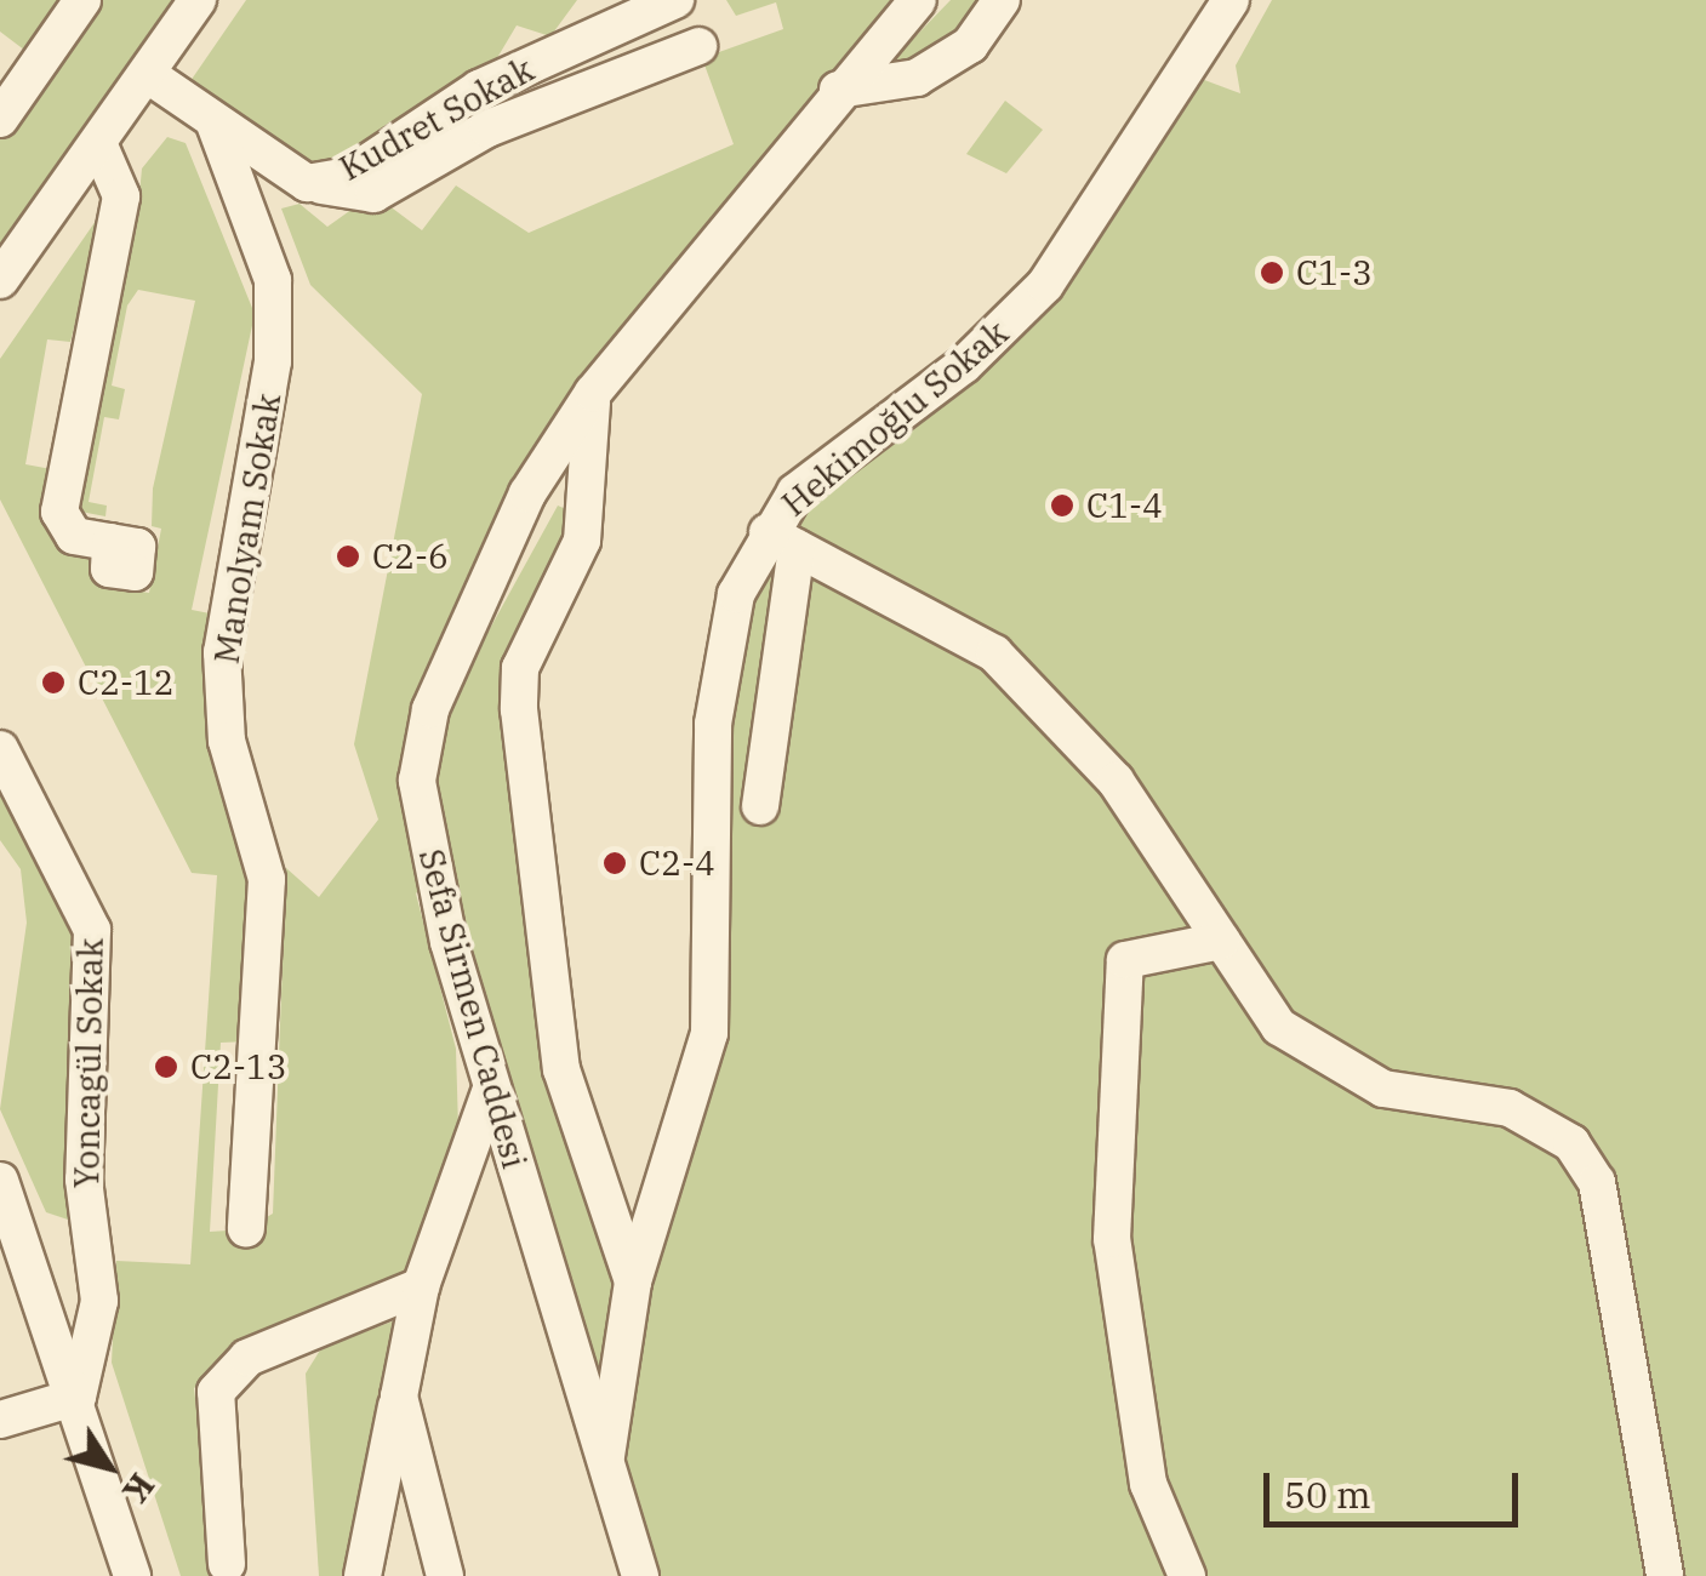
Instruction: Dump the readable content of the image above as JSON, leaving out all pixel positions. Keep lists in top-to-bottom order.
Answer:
{
  "streets": {
    "street": [
      "Kudret Sokak",
      "Hekimoğlu Sokak",
      "Manolyam Sokak",
      "Sefa Sirmen Caddesi",
      "Yoncagül Sokak"
    ]
  },
  "crossings": [
    ["Kudret Sokak", "Manolyam Sokak"],
    ["Hekimoğlu Sokak", "Sefa Sirmen Caddesi"]
  ],
  "places": [
    "C1-3",
    "C1-4",
    "C2-6",
    "C2-12",
    "C2-4",
    "C2-13"
  ],
  "scale_bar": "50 m",
  "north": "bottom right"
}
